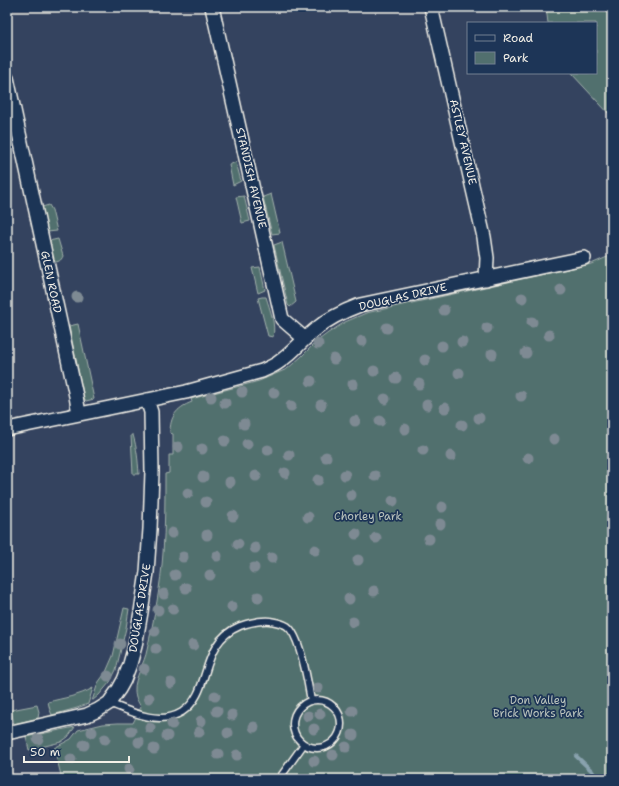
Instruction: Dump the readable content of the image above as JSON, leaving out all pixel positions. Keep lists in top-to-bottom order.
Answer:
{
  "streets": {
    "street": [
      "ASTLEY AVENUE",
      "STANDISH AVENUE",
      "GLEN ROAD",
      "DOUGLAS DRIVE"
    ]
  },
  "crossings": [
    ["ASTLEY AVENUE", "DOUGLAS DRIVE"],
    ["STANDISH AVENUE", "DOUGLAS DRIVE"],
    ["GLEN ROAD", "DOUGLAS DRIVE"]
  ],
  "parks": ["Chorley Park", "Don Valley Brick Works Park"],
  "legend": ["Road", "Park"],
  "scale_bar": "50 m"
}
